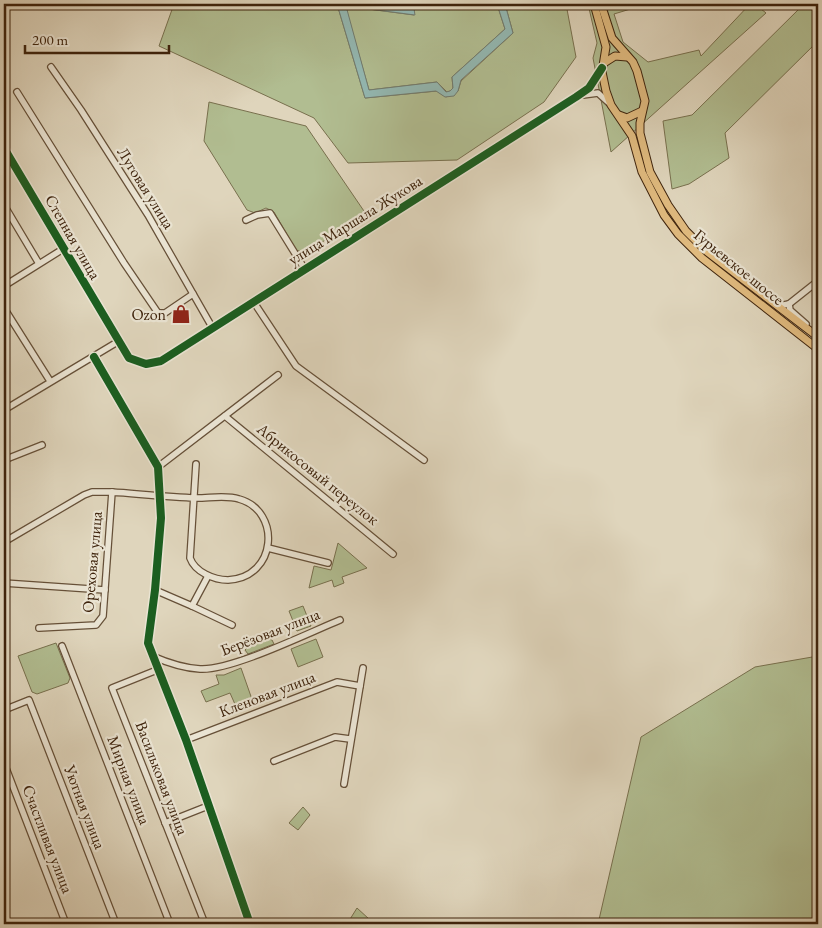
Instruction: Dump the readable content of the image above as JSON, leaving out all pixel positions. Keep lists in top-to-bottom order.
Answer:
{
  "streets": {
    "main road": ["Гурьевское шоссе"],
    "street": [
      "Луговая улица",
      "улица Маршала Жукова",
      "Степная улица",
      "Абрикосовый переулок",
      "Ореховая улица",
      "Берёзовая улица",
      "Кленовая улица",
      "Васильковая улица",
      "Мирная улица",
      "Уютная улица",
      "Счастливая улица"
    ]
  },
  "crossings": [
    ["Луговая улица", "улица Маршала Жукова"],
    ["улица Маршала Жукова", "Степная улица"],
    ["улица Маршала Жукова", "Гурьевское шоссе"]
  ],
  "places": {
    "shop": ["Ozon"]
  },
  "scale_bar": "200 m"
}
